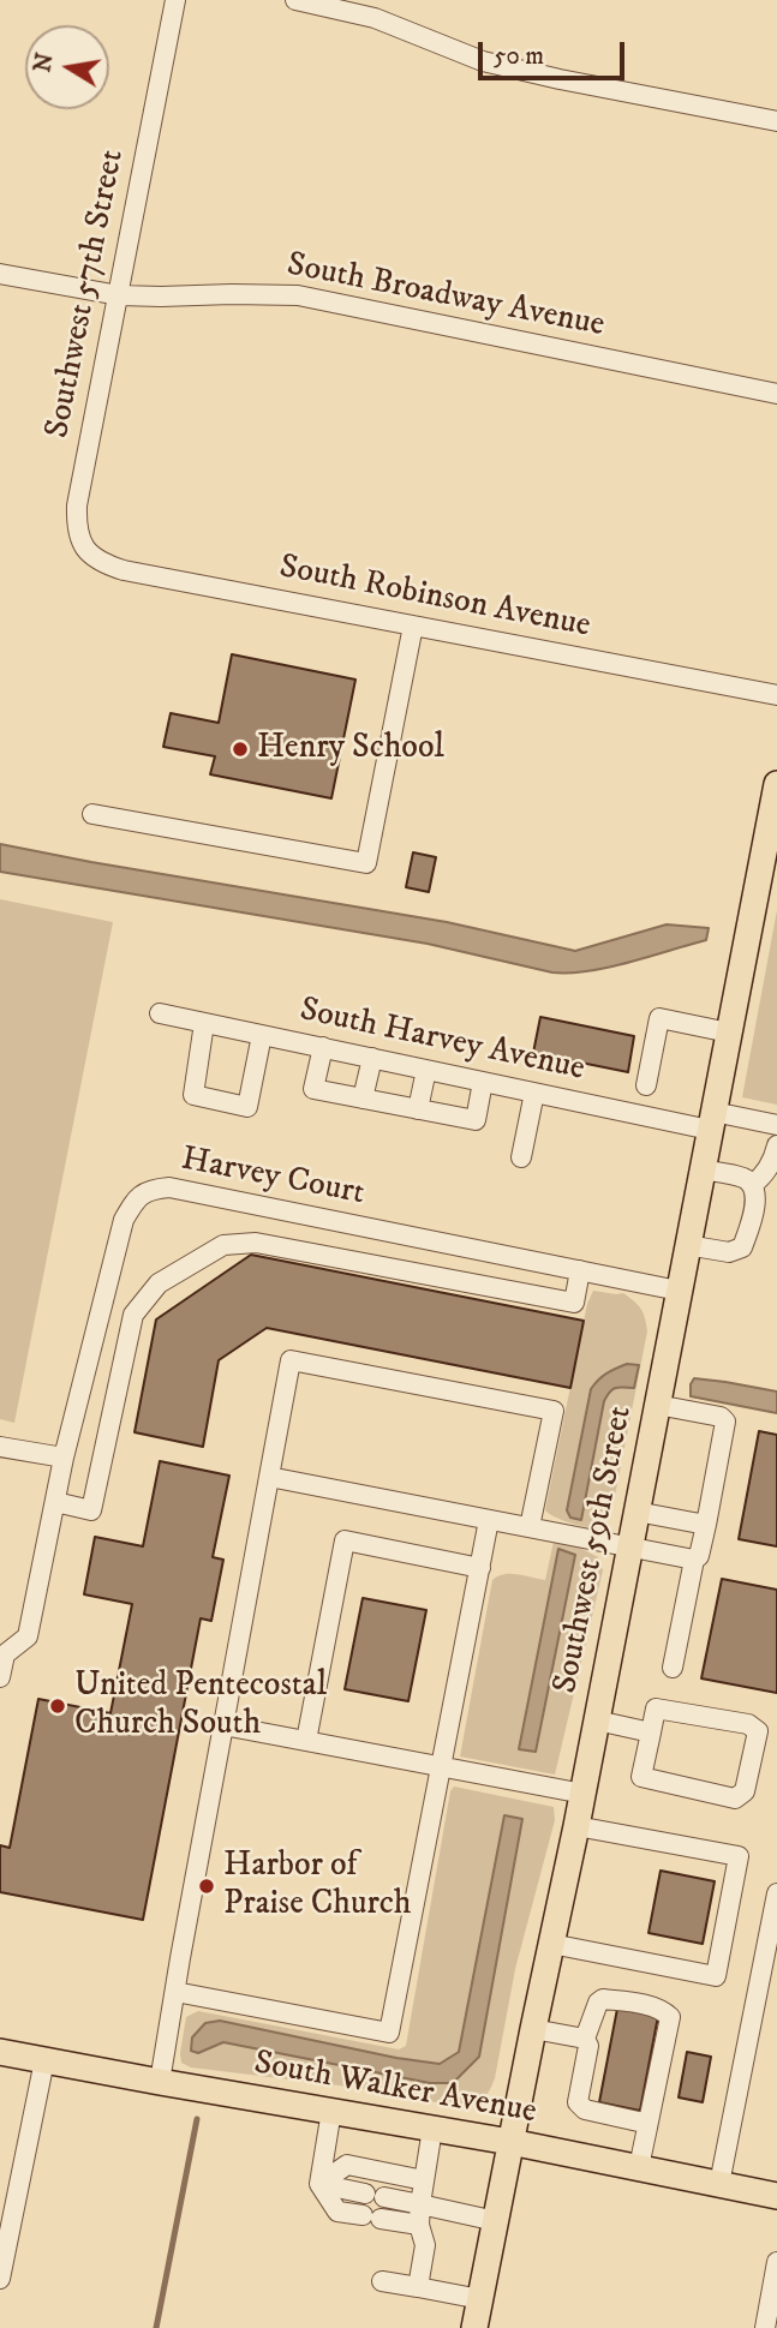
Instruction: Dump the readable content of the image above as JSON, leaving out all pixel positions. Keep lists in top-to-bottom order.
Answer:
{
  "streets": {
    "main road": ["Southwest 59th Street", "South Walker Avenue"],
    "street": [
      "Southwest 57th Street",
      "South Broadway Avenue",
      "South Robinson Avenue",
      "South Harvey Avenue",
      "Harvey Court"
    ]
  },
  "crossings": [
    ["Southwest 57th Street", "South Broadway Avenue"],
    ["Southwest 57th Street", "South Robinson Avenue"],
    ["South Harvey Avenue", "Southwest 59th Street"],
    ["Harvey Court", "Southwest 59th Street"],
    ["Southwest 59th Street", "South Walker Avenue"]
  ],
  "places": ["Henry School", "United Pentecostal Church South", "Harbor of Praise Church"],
  "scale_bar": "50 m",
  "north": "left"
}
